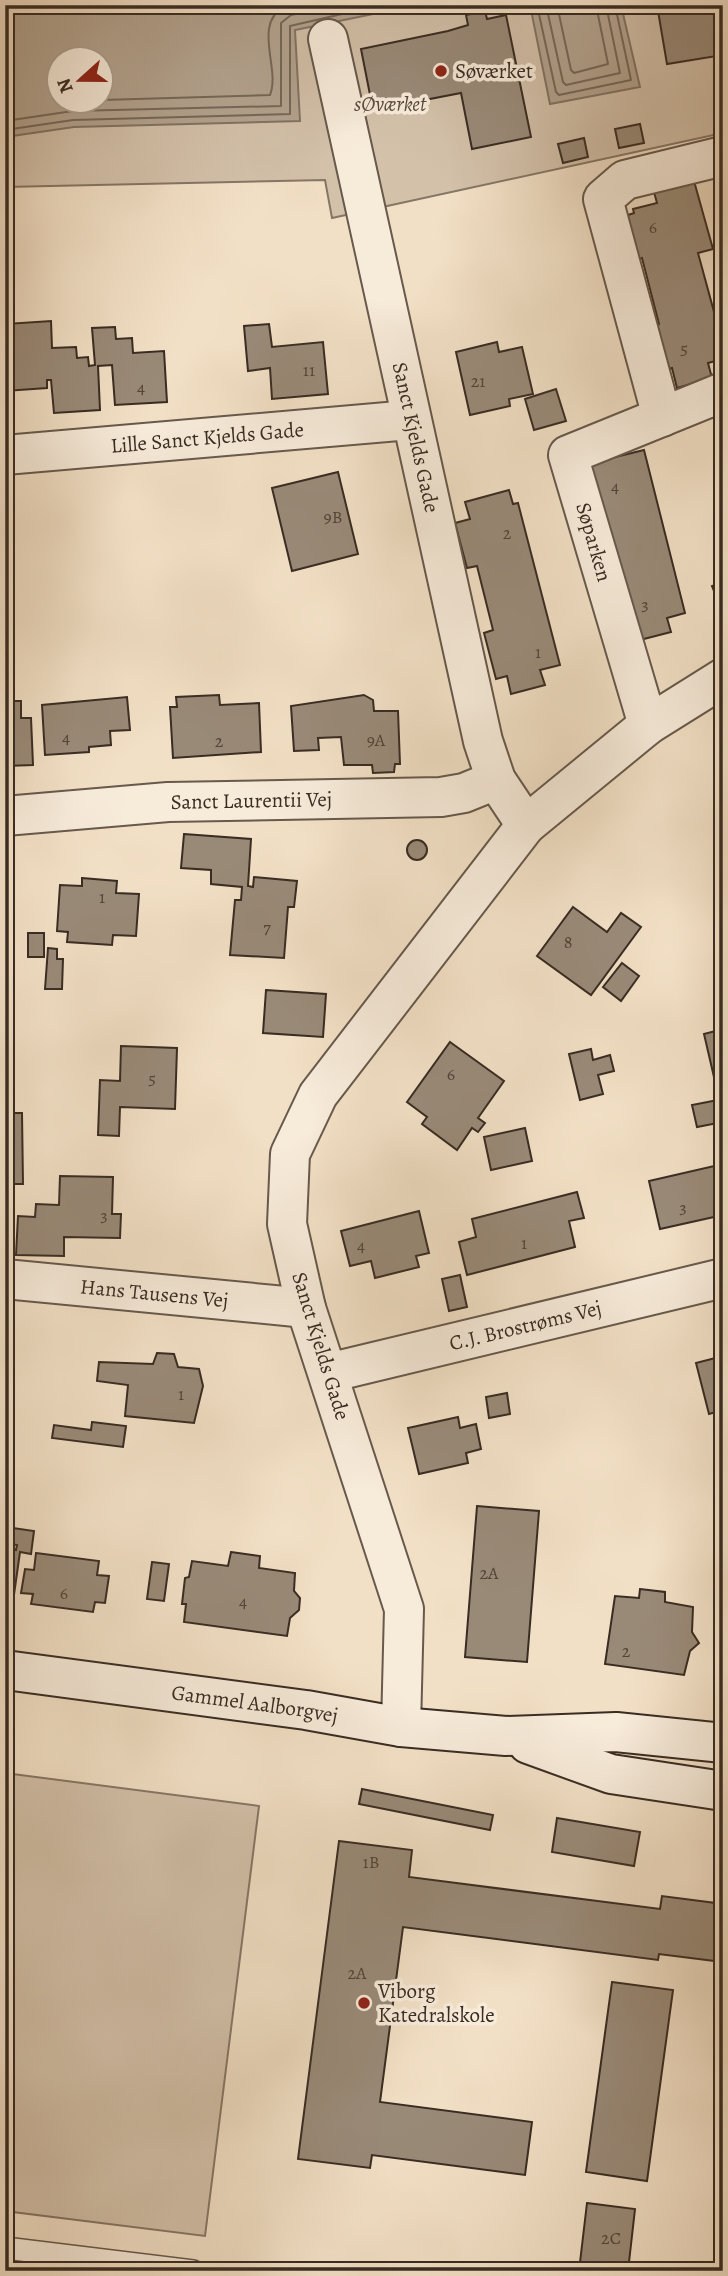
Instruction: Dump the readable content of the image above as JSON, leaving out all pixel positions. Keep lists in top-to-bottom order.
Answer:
{
  "streets": {
    "street": [
      "Lille Sanct Kjelds Gade",
      "Sanct Kjelds Gade",
      "Søparken",
      "Sanct Laurentii Vej",
      "Hans Tausens Vej",
      "C.J. Brostrøms Vej",
      "Gammel Aalborgvej"
    ]
  },
  "crossings": [
    ["Lille Sanct Kjelds Gade", "Sanct Kjelds Gade"],
    ["Sanct Kjelds Gade", "Søparken"],
    ["Sanct Kjelds Gade", "Sanct Laurentii Vej"],
    ["Sanct Kjelds Gade", "Hans Tausens Vej"],
    ["Sanct Kjelds Gade", "C.J. Brostrøms Vej"],
    ["Sanct Kjelds Gade", "Gammel Aalborgvej"]
  ],
  "parks": ["sØværket"],
  "places": ["Søværket", "Viborg Katedralskole"],
  "house_numbers": [
    "6",
    "5",
    "11",
    "21",
    "4",
    "4",
    "9B",
    "2",
    "3",
    "1",
    "4",
    "9A",
    "2",
    "1",
    "7",
    "8",
    "6",
    "5",
    "3",
    "3",
    "1",
    "4",
    "1",
    "2A",
    "6",
    "4",
    "2",
    "1B",
    "2A",
    "2C"
  ],
  "north": "left"
}
